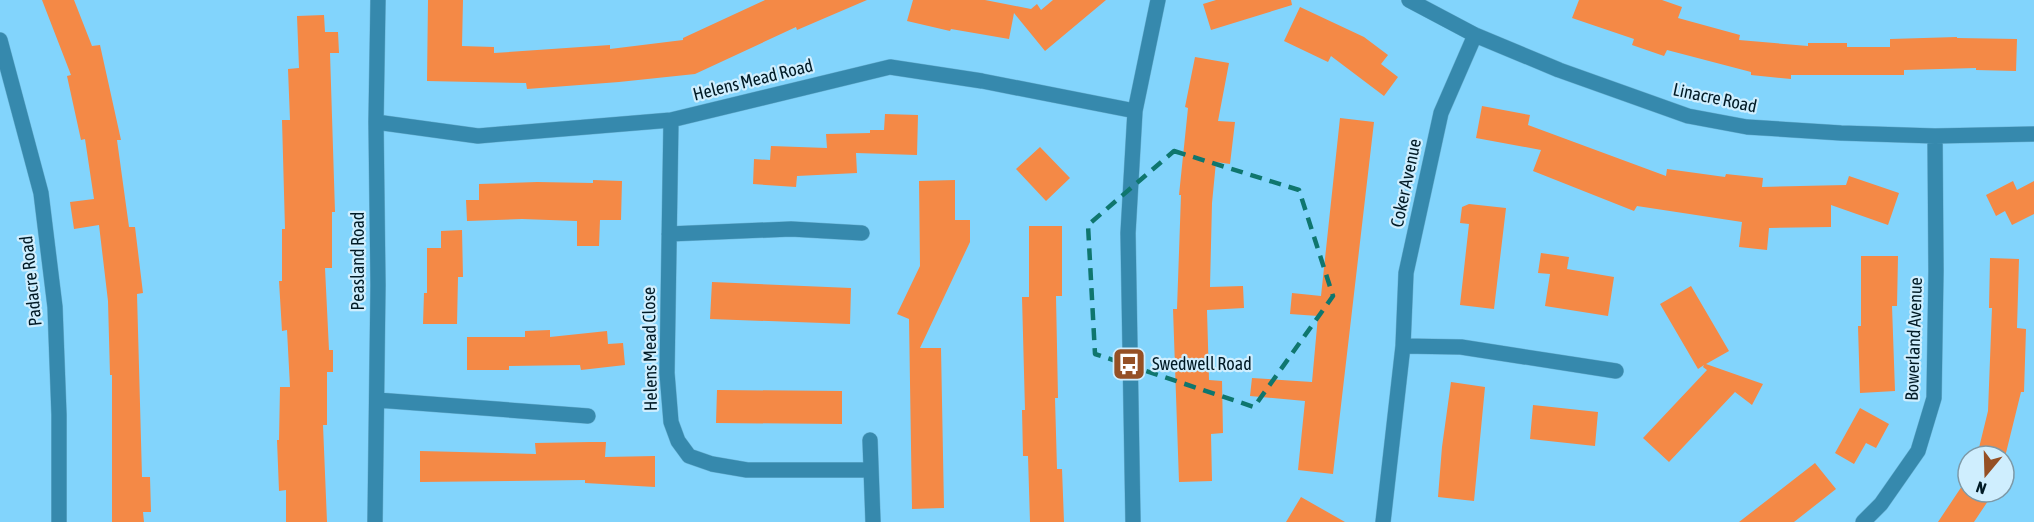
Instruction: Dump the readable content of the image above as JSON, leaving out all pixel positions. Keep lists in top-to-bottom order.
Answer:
{
  "streets": {
    "street": [
      "Helens Mead Road",
      "Linacre Road",
      "Coker Avenue",
      "Peasland Road",
      "Padacre Road",
      "Bowerland Avenue",
      "Helens Mead Close"
    ]
  },
  "crossings": [
    ["Helens Mead Road", "Peasland Road"],
    ["Helens Mead Road", "Helens Mead Close"],
    ["Linacre Road", "Coker Avenue"],
    ["Linacre Road", "Bowerland Avenue"]
  ],
  "places": {
    "bus stop": ["Swedwell Road"]
  },
  "north": "bottom"
}
